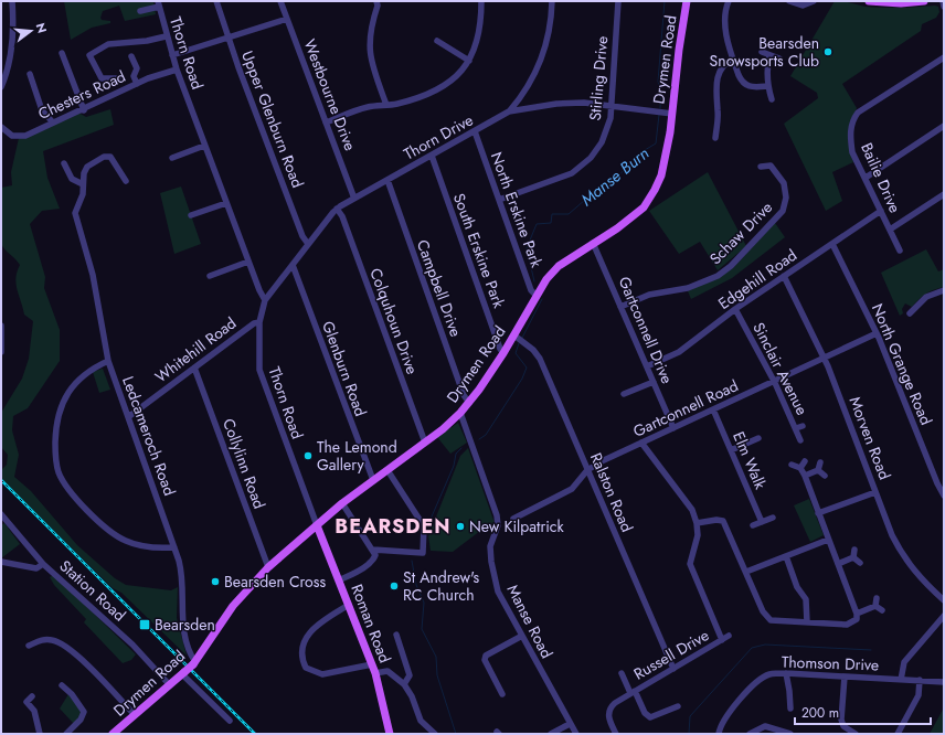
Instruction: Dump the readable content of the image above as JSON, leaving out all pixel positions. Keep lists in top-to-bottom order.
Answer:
{
  "streets": {
    "main road": ["Drymen Road", "Roman Road"],
    "street": [
      "Thorn Road",
      "Stirling Drive",
      "Chesters Road",
      "Westbourne Drive",
      "Upper Glenburn Road",
      "Thorn Drive",
      "Bailie Drive",
      "North Erskine Park",
      "Schaw Drive",
      "South Erskine Park",
      "Edgehill Road",
      "Campbell Drive",
      "Colquhoun Drive",
      "Gartconnell Drive",
      "Whitehill Road",
      "North Grange Road",
      "Glenburn Road",
      "Sinclair Avenue",
      "Gartconnell Road",
      "Ledcameroch Road",
      "Morven Road",
      "Elm Walk",
      "Collylinn Road",
      "Ralston Road",
      "Station Road",
      "Manse Road",
      "Russell Drive",
      "Thomson Drive"
    ]
  },
  "crossings": [
    ["Thorn Road", "Drymen Road"],
    ["Thorn Road", "Chesters Road"],
    ["Thorn Road", "Thorn Drive"],
    ["Thorn Road", "Whitehill Road"],
    ["Thorn Road", "Roman Road"],
    ["Drymen Road", "Thorn Drive"],
    ["Drymen Road", "North Erskine Park"],
    ["Drymen Road", "South Erskine Park"],
    ["Drymen Road", "Campbell Drive"],
    ["Drymen Road", "Colquhoun Drive"],
    ["Drymen Road", "Gartconnell Drive"],
    ["Drymen Road", "Glenburn Road"],
    ["Drymen Road", "Ledcameroch Road"],
    ["Drymen Road", "Collylinn Road"],
    ["Drymen Road", "Ralston Road"],
    ["Drymen Road", "Station Road"],
    ["Drymen Road", "Manse Road"],
    ["Drymen Road", "Roman Road"],
    ["Stirling Drive", "Thorn Drive"],
    ["Stirling Drive", "North Erskine Park"],
    ["Westbourne Drive", "Thorn Drive"],
    ["Upper Glenburn Road", "Thorn Drive"],
    ["Thorn Drive", "North Erskine Park"],
    ["Thorn Drive", "South Erskine Park"],
    ["Thorn Drive", "Campbell Drive"],
    ["Thorn Drive", "Colquhoun Drive"],
    ["Thorn Drive", "Glenburn Road"],
    ["Bailie Drive", "Edgehill Road"],
    ["Schaw Drive", "Gartconnell Drive"],
    ["Edgehill Road", "Gartconnell Drive"],
    ["Edgehill Road", "North Grange Road"],
    ["Edgehill Road", "Sinclair Avenue"],
    ["Edgehill Road", "Morven Road"],
    ["Gartconnell Drive", "Gartconnell Road"],
    ["Whitehill Road", "Ledcameroch Road"],
    ["Whitehill Road", "Collylinn Road"],
    ["North Grange Road", "Gartconnell Road"],
    ["Sinclair Avenue", "Gartconnell Road"],
    ["Gartconnell Road", "Morven Road"],
    ["Gartconnell Road", "Elm Walk"],
    ["Gartconnell Road", "Ralston Road"],
    ["Ralston Road", "Russell Drive"]
  ],
  "districts": ["BEARSDEN"],
  "water": ["Manse Burn"],
  "places": {
    "other": [
      "Bearsden Snowsports Club",
      "The Lemond Gallery",
      "New Kilpatrick",
      "Bearsden Cross",
      "St Andrew's RC Church"
    ],
    "transit": ["Bearsden"]
  },
  "scale_bar": "200 m",
  "north": "right"
}
